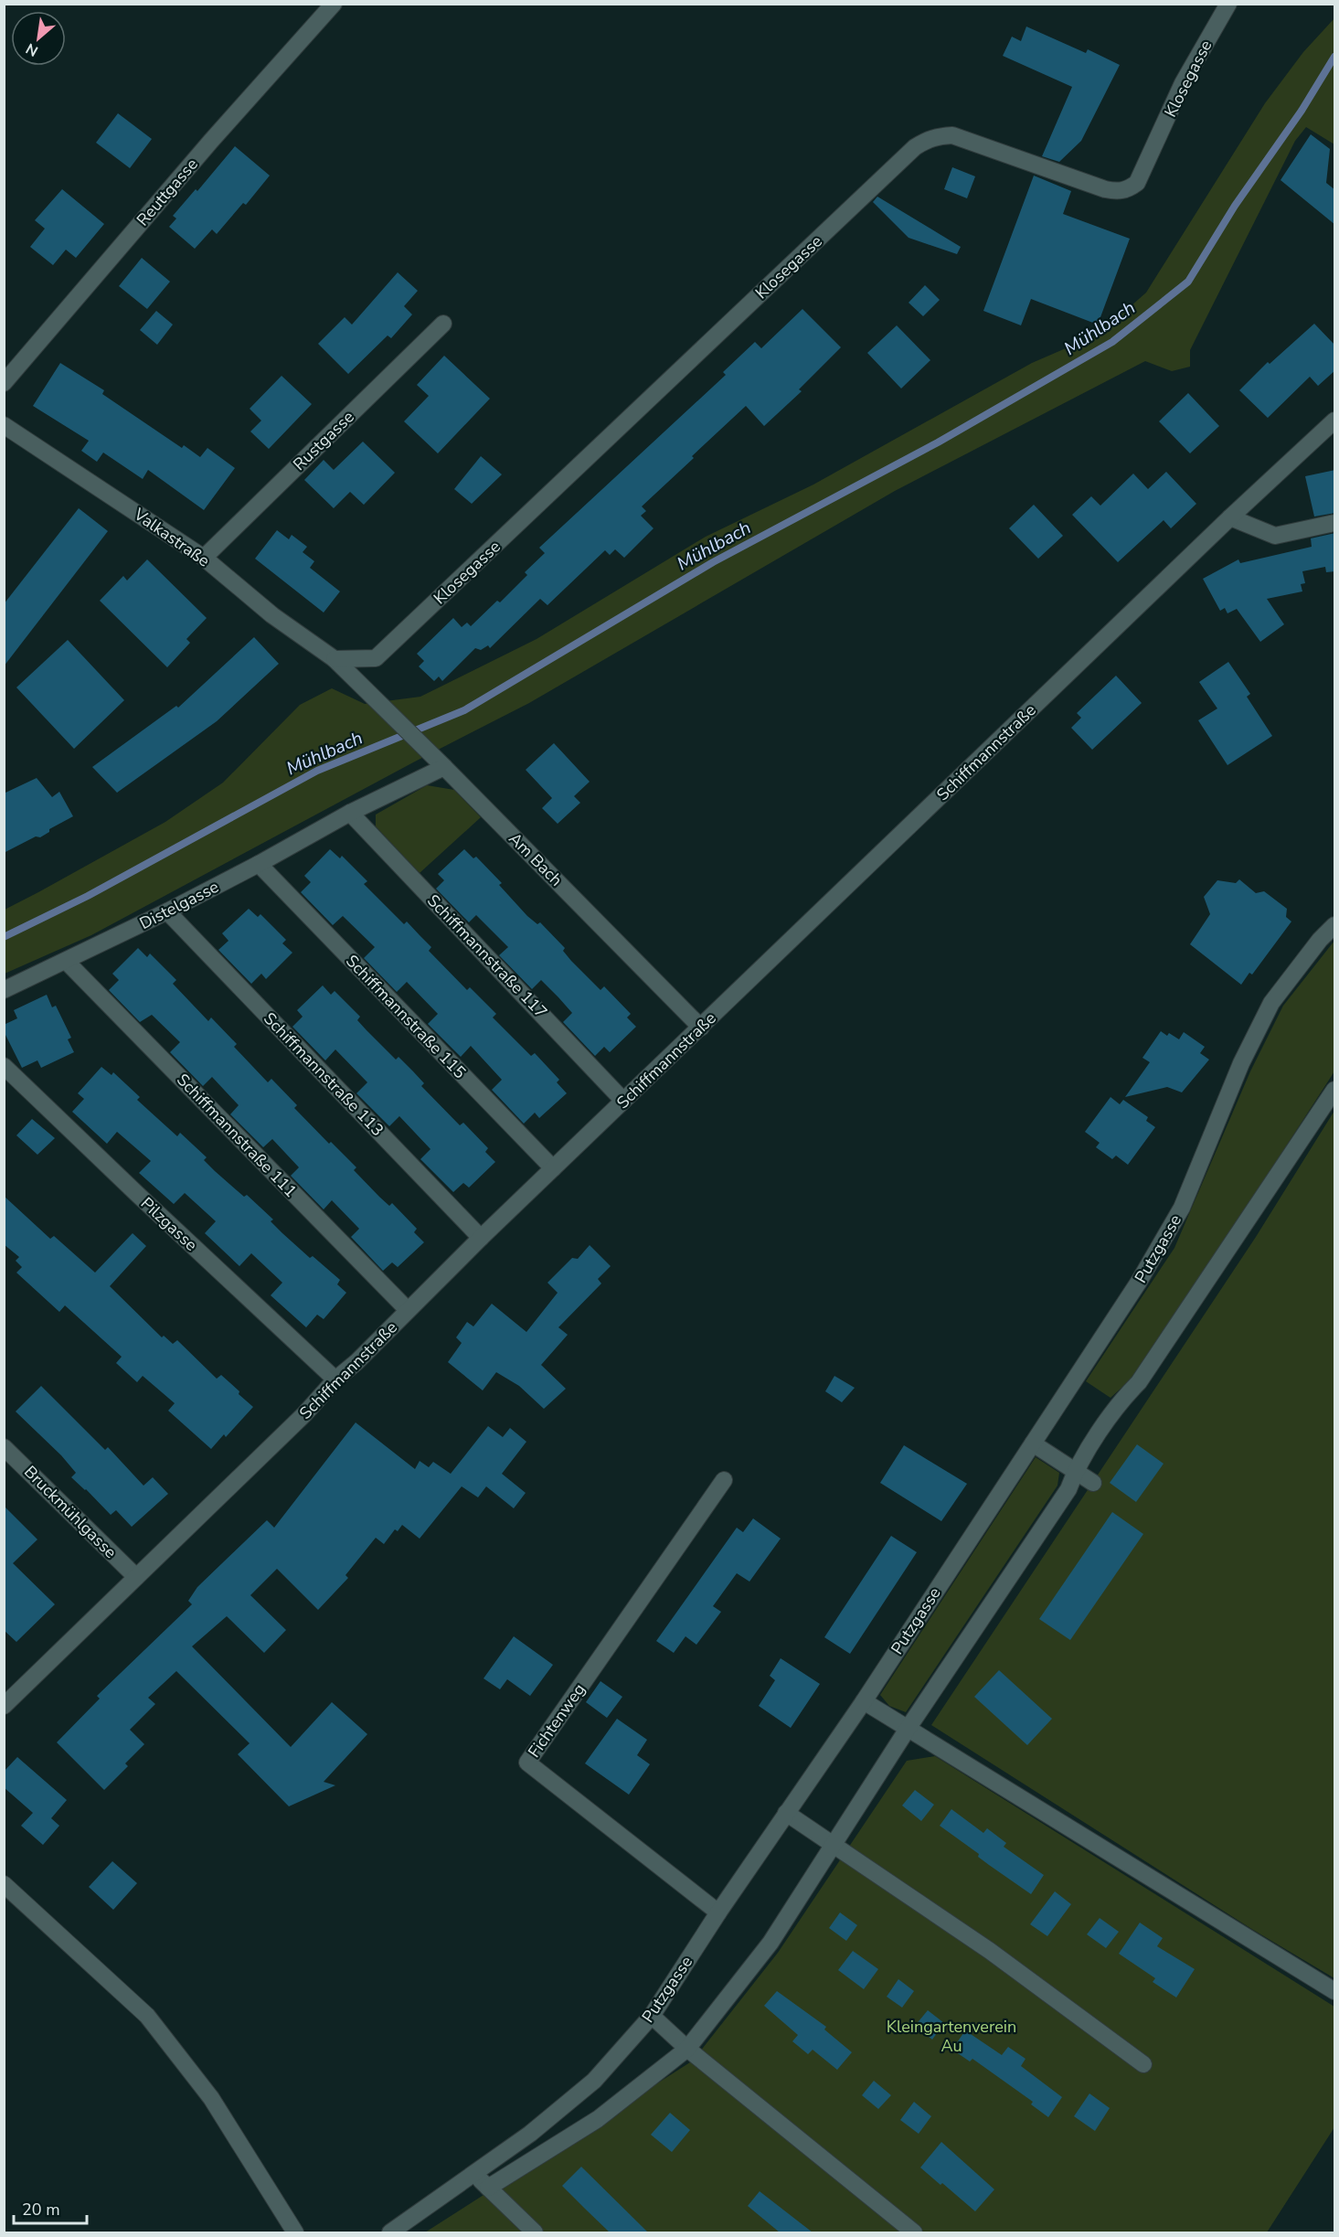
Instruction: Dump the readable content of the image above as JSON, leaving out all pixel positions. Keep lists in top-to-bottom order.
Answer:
{
  "streets": {
    "street": [
      "Klosegasse",
      "Reuttgasse",
      "Rustgasse",
      "Valkastraße",
      "Schiffmannstraße",
      "Am Bach",
      "Distelgasse",
      "Schiffmannstraße 117",
      "Schiffmannstraße 115",
      "Schiffmannstraße 113",
      "Schiffmannstraße 111",
      "Pilzgasse",
      "Putzgasse",
      "Bruckmühlgasse",
      "Fichtenweg"
    ]
  },
  "crossings": [
    ["Klosegasse", "Valkastraße"],
    ["Rustgasse", "Valkastraße"],
    ["Valkastraße", "Am Bach"],
    ["Schiffmannstraße", "Am Bach"],
    ["Schiffmannstraße", "Schiffmannstraße 117"],
    ["Schiffmannstraße", "Schiffmannstraße 115"],
    ["Schiffmannstraße", "Schiffmannstraße 113"],
    ["Schiffmannstraße", "Schiffmannstraße 111"],
    ["Schiffmannstraße", "Pilzgasse"],
    ["Schiffmannstraße", "Bruckmühlgasse"],
    ["Distelgasse", "Schiffmannstraße 117"],
    ["Distelgasse", "Schiffmannstraße 115"],
    ["Distelgasse", "Schiffmannstraße 113"],
    ["Distelgasse", "Schiffmannstraße 111"],
    ["Putzgasse", "Fichtenweg"]
  ],
  "water": ["Mühlbach"],
  "parks": ["Kleingartenverein Au"],
  "scale_bar": "20 m",
  "north": "bottom left"
}
